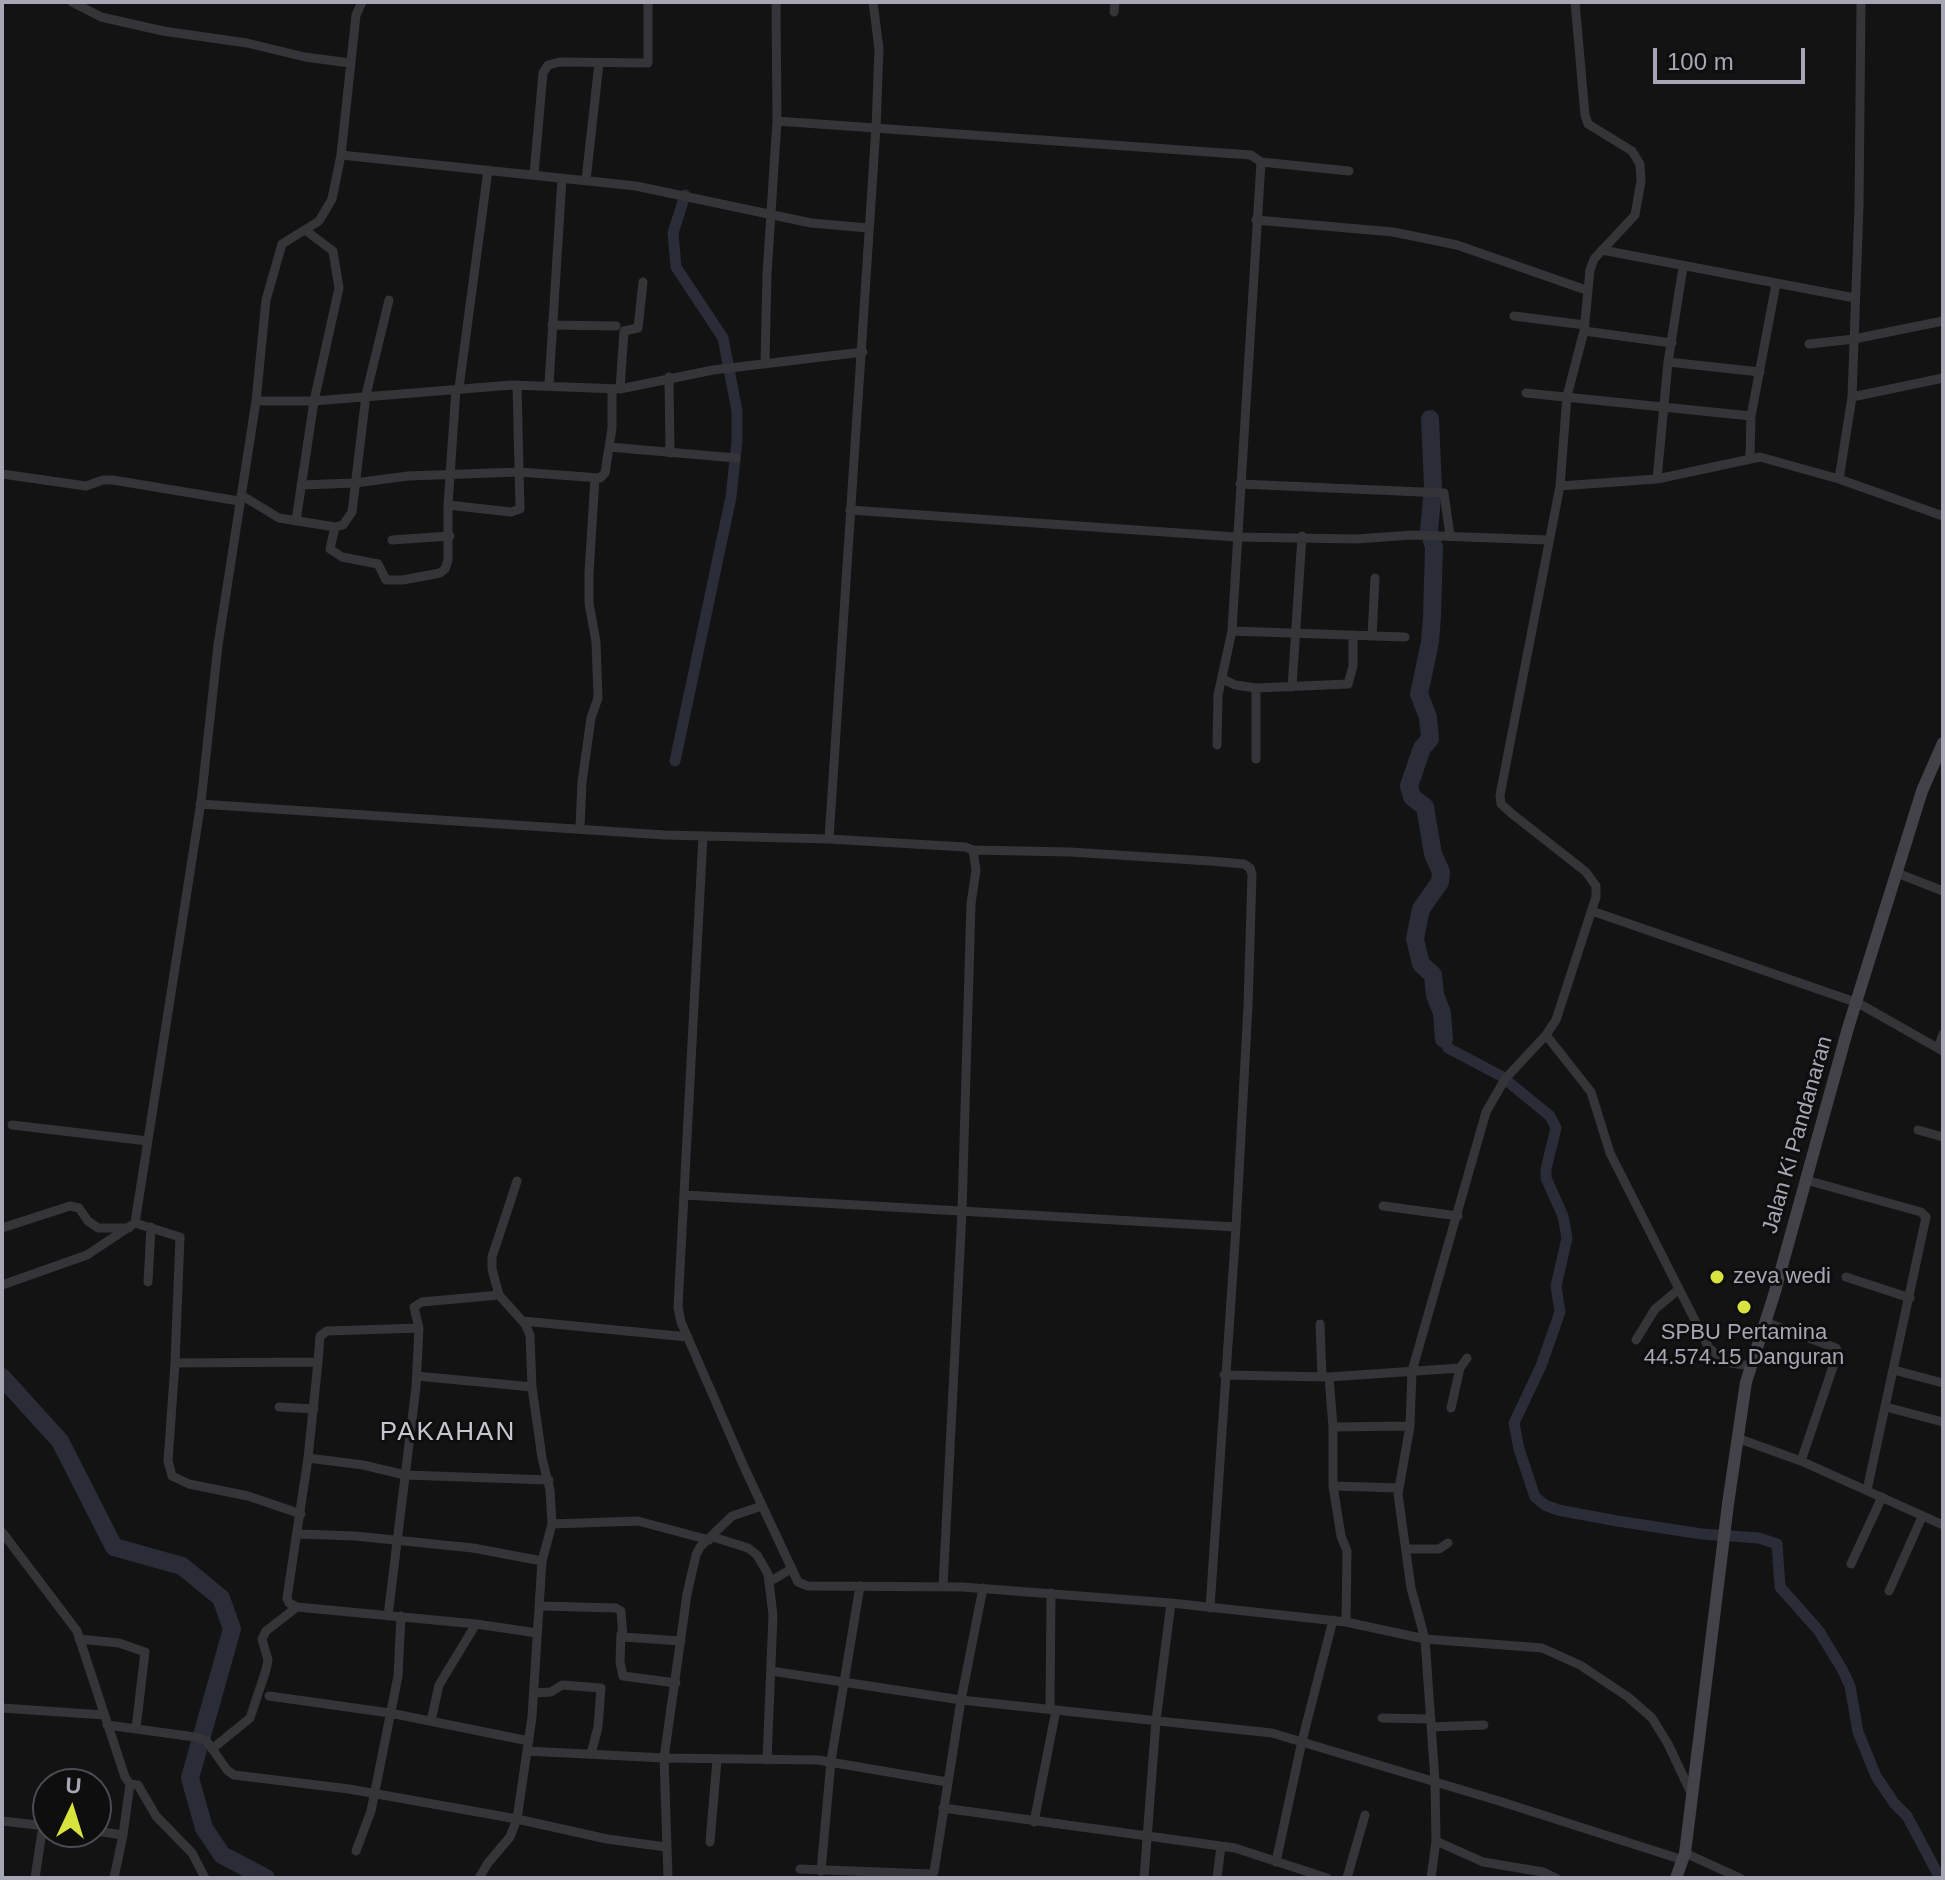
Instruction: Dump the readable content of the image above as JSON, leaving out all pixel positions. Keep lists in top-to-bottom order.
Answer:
{
  "streets": {
    "main road": ["Jalan Ki Pandanaran"]
  },
  "districts": ["PAKAHAN"],
  "places": ["zeva wedi", "SPBU Pertamina 44.574.15 Danguran"],
  "scale_bar": "100 m",
  "north": "top"
}
